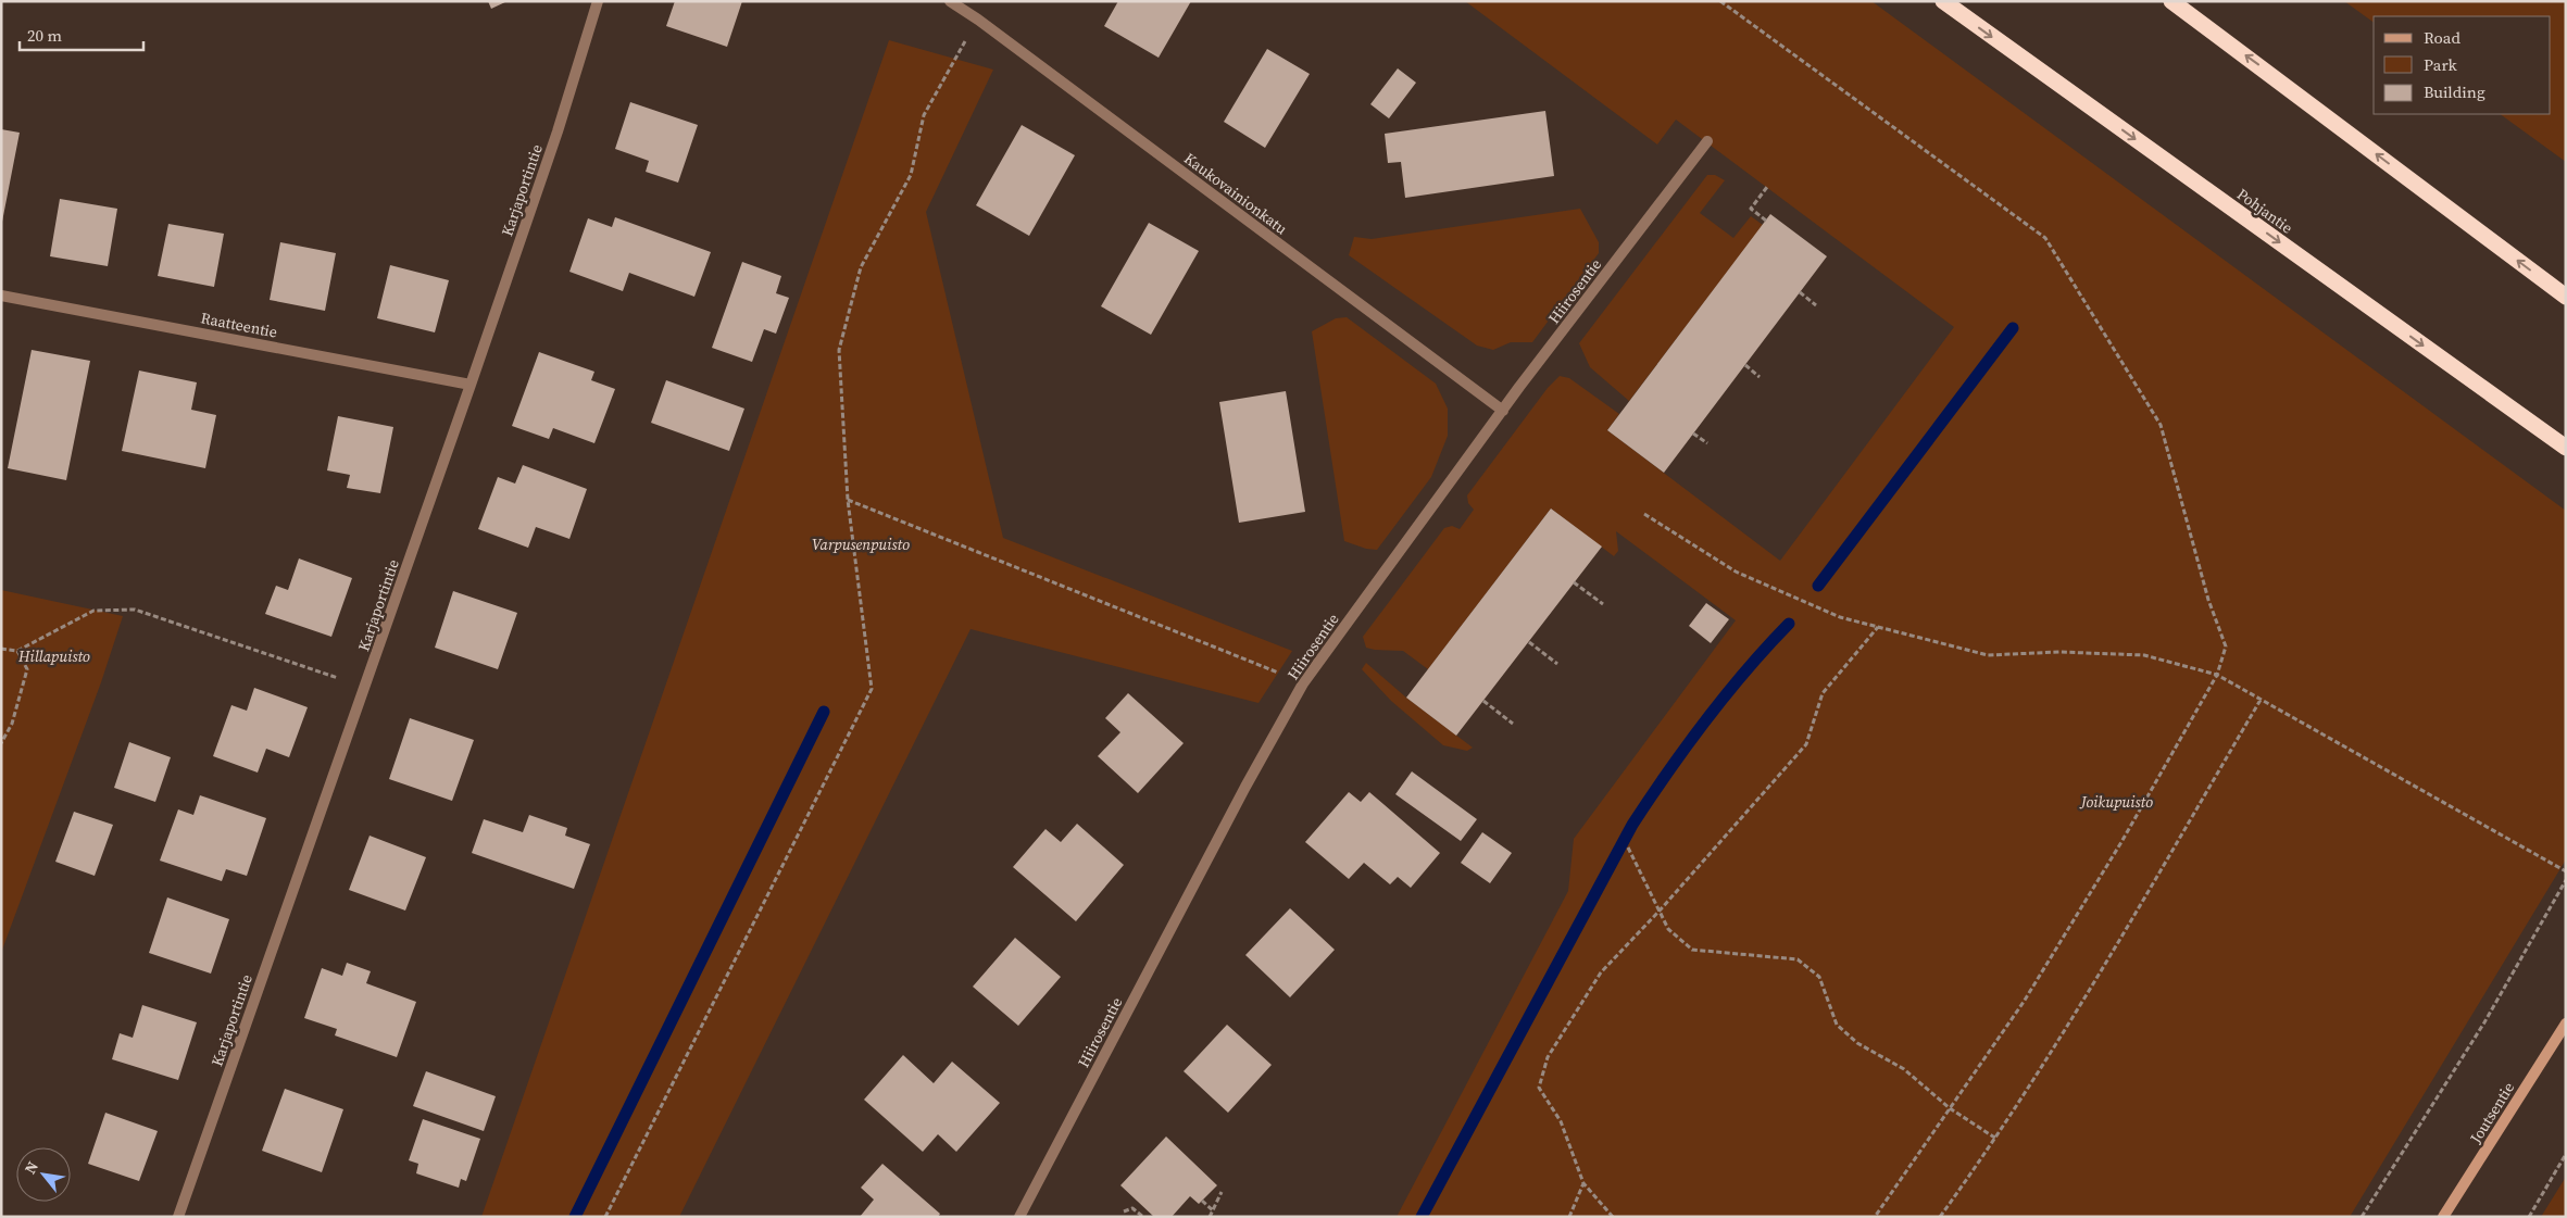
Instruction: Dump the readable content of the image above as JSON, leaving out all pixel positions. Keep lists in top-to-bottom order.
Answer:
{
  "streets": {
    "highway": ["Pohjantie"],
    "main road": ["Joutsentie"],
    "street": [
      "Karjaportintie",
      "Kaukovainionkatu",
      "Hiirosentie",
      "Raatteentie"
    ]
  },
  "crossings": [
    ["Karjaportintie", "Raatteentie"],
    ["Kaukovainionkatu", "Hiirosentie"]
  ],
  "parks": ["Varpusenpuisto", "Hillapuisto", "Joikupuisto"],
  "legend": ["Road", "Park", "Building"],
  "scale_bar": "20 m",
  "north": "top left"
}
